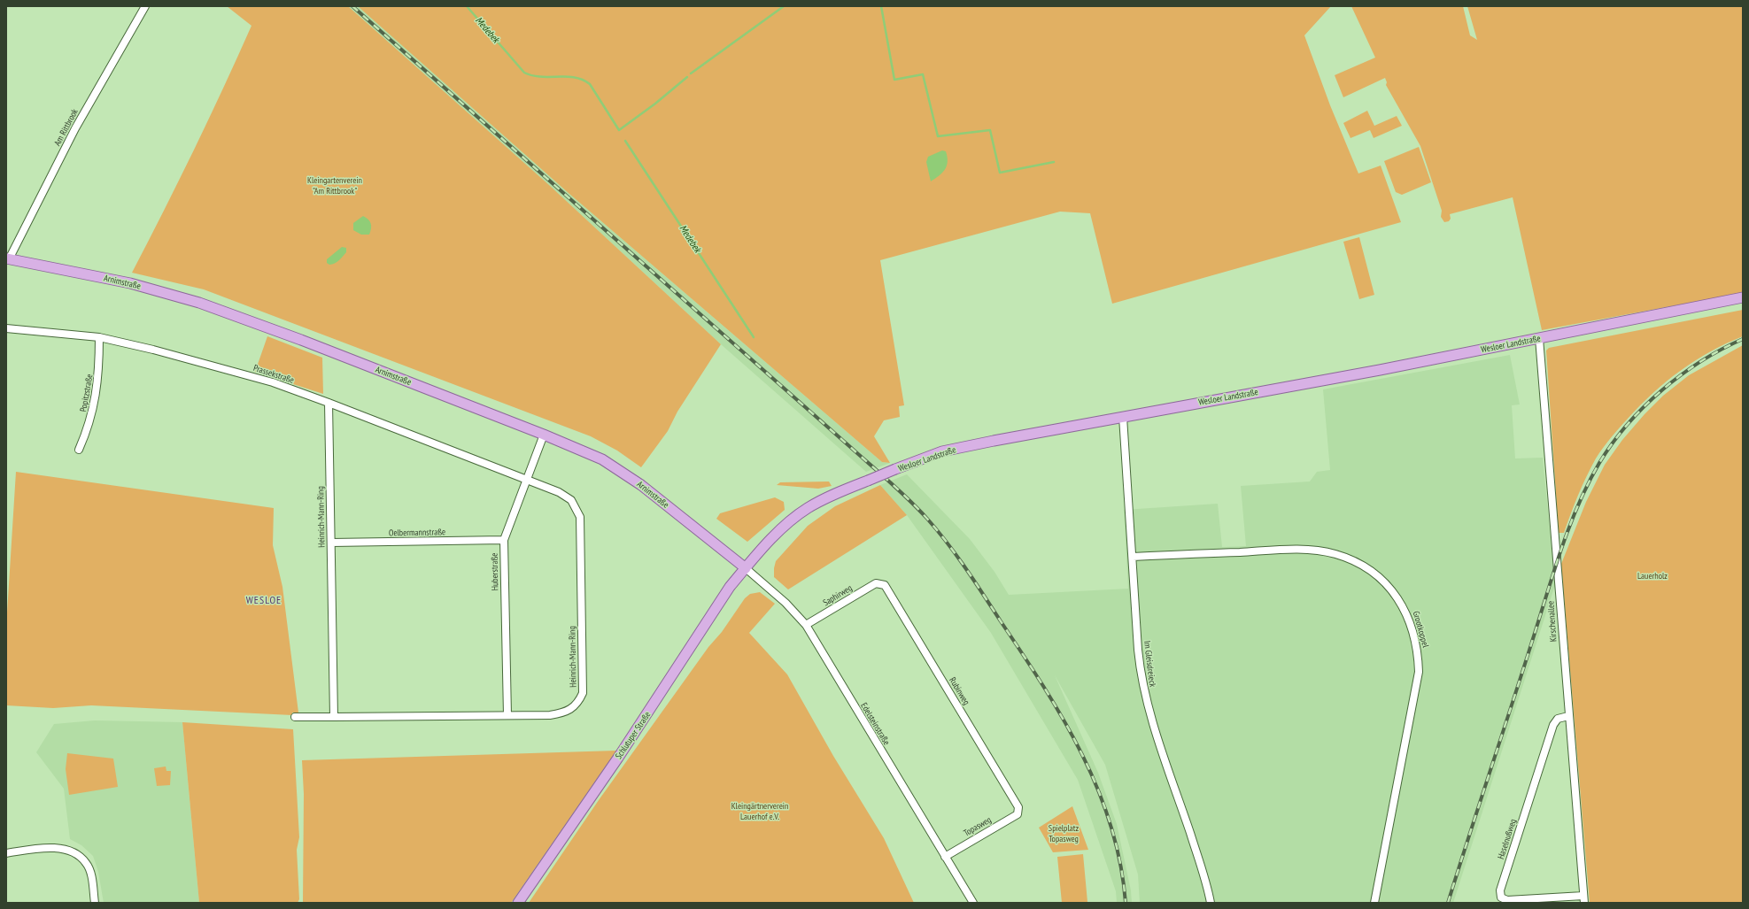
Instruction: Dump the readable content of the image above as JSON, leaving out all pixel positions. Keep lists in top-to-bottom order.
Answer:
{
  "streets": {
    "main road": ["Arnimstraße", "Wesloer Landstraße", "Schlutuper Straße"],
    "street": [
      "Am Rittbrook",
      "Prassekstraße",
      "Popitzstraße",
      "Heinrich-Mann-Ring",
      "Oelbermannstraße",
      "Huberstraße",
      "Saphirweg",
      "Kirschenallee",
      "Grootkoppel",
      "Im Gleisdreieck",
      "Rubinweg",
      "Edelsteinstraße",
      "Topasweg",
      "Haselnußweg"
    ]
  },
  "crossings": [
    ["Am Rittbrook", "Arnimstraße"],
    ["Arnimstraße", "Wesloer Landstraße"],
    ["Arnimstraße", "Huberstraße"],
    ["Arnimstraße", "Edelsteinstraße"],
    ["Arnimstraße", "Schlutuper Straße"],
    ["Wesloer Landstraße", "Kirschenallee"],
    ["Wesloer Landstraße", "Im Gleisdreieck"],
    ["Wesloer Landstraße", "Edelsteinstraße"],
    ["Wesloer Landstraße", "Schlutuper Straße"],
    ["Prassekstraße", "Popitzstraße"],
    ["Prassekstraße", "Heinrich-Mann-Ring"],
    ["Prassekstraße", "Huberstraße"],
    ["Heinrich-Mann-Ring", "Oelbermannstraße"],
    ["Heinrich-Mann-Ring", "Huberstraße"],
    ["Oelbermannstraße", "Huberstraße"],
    ["Saphirweg", "Rubinweg"],
    ["Saphirweg", "Edelsteinstraße"],
    ["Kirschenallee", "Haselnußweg"],
    ["Grootkoppel", "Im Gleisdreieck"],
    ["Rubinweg", "Topasweg"],
    ["Edelsteinstraße", "Schlutuper Straße"],
    ["Edelsteinstraße", "Topasweg"]
  ],
  "districts": ["WESLOE"],
  "water": ["Medebek"],
  "parks": [
    "Kleingartenverein \"Am Rittbrook\"",
    "Lauerholz",
    "Kleingärtnerverein Lauerhof e.V.",
    "Spielplatz Topasweg"
  ]
}
